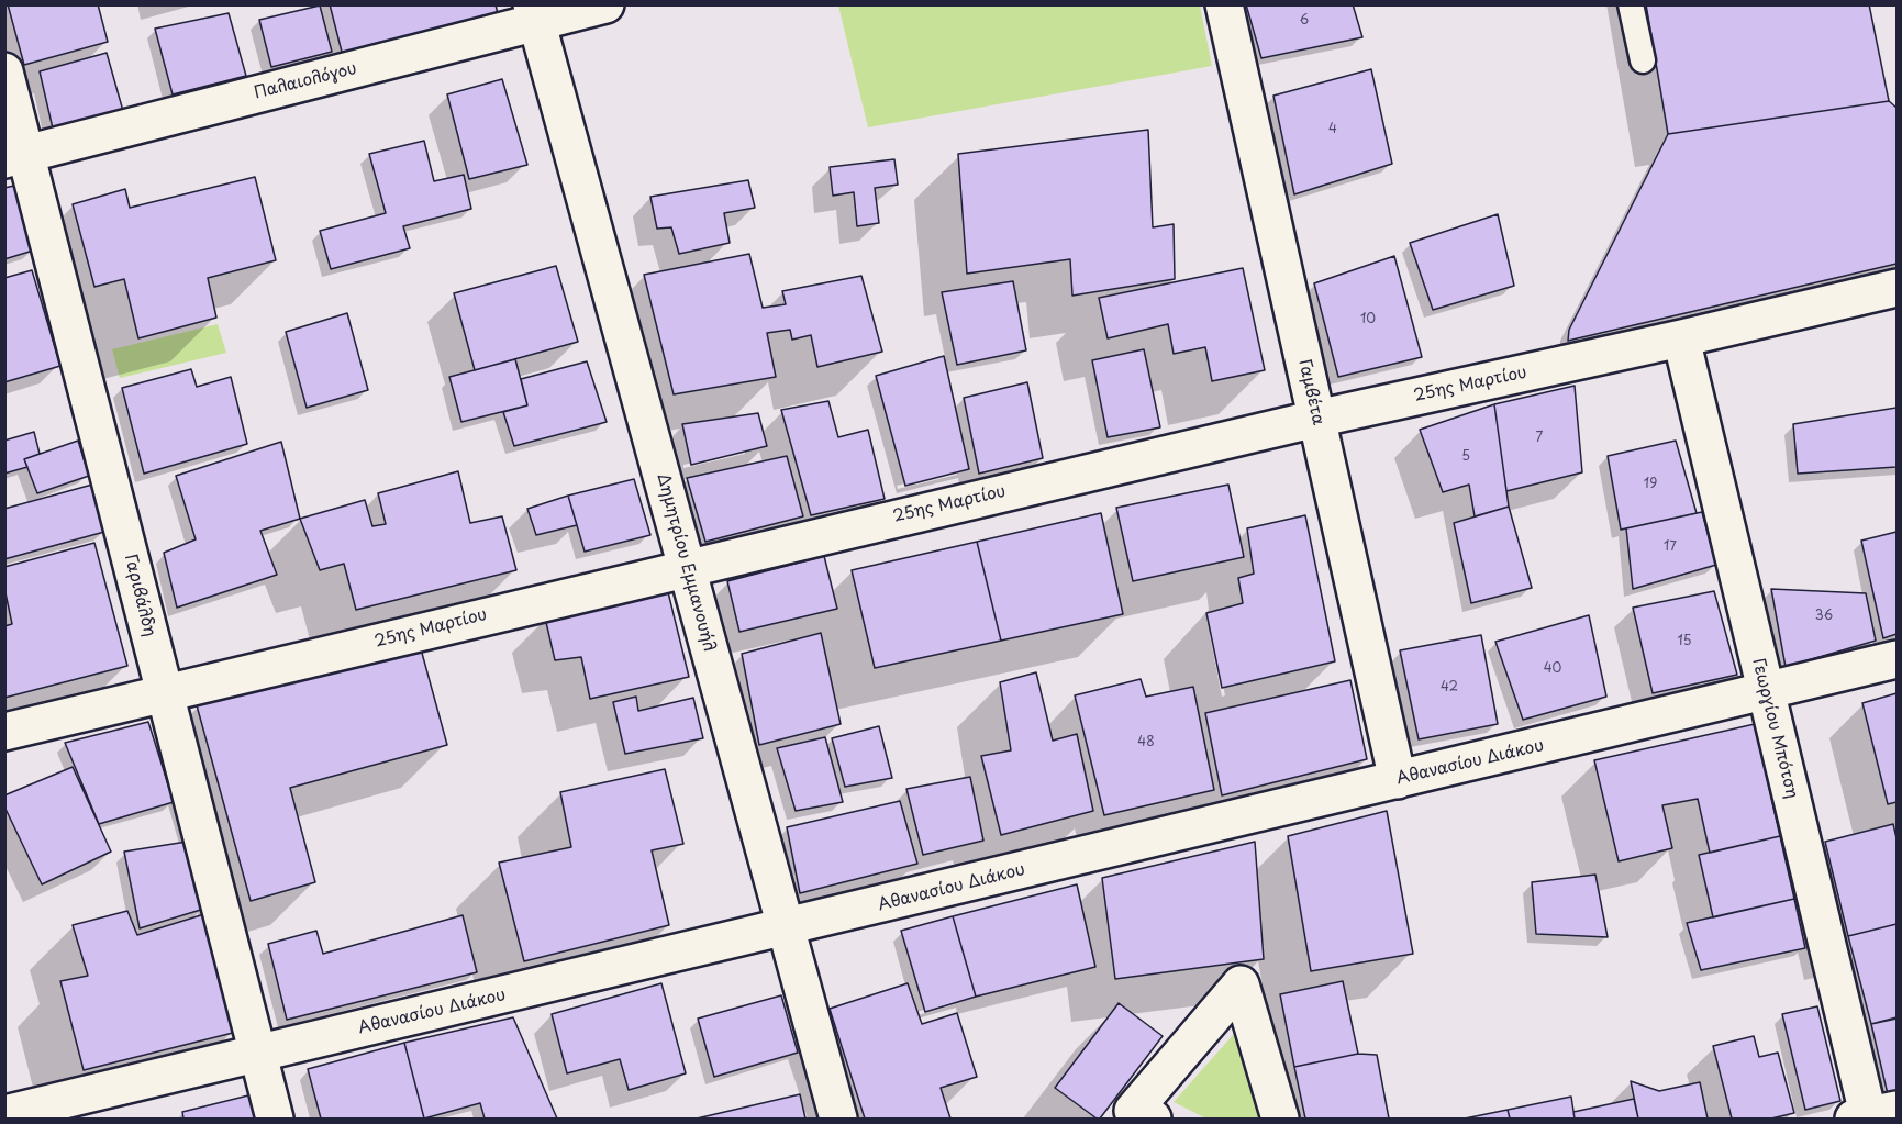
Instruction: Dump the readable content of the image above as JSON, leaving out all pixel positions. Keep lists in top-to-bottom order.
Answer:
{
  "streets": {
    "street": [
      "Παλαιολόγου",
      "25ης Μαρτίου",
      "Γαμβέτα",
      "Δημητρίου Εμμανουήλ",
      "Γαριβάλδη",
      "Γεωργίου Μπότση",
      "Αθανασίου Διάκου"
    ]
  },
  "crossings": [
    ["Παλαιολόγου", "Δημητρίου Εμμανουήλ"],
    ["Παλαιολόγου", "Γαριβάλδη"],
    ["25ης Μαρτίου", "Γαμβέτα"],
    ["25ης Μαρτίου", "Δημητρίου Εμμανουήλ"],
    ["25ης Μαρτίου", "Γαριβάλδη"],
    ["25ης Μαρτίου", "Γεωργίου Μπότση"],
    ["Γαμβέτα", "Αθανασίου Διάκου"],
    ["Δημητρίου Εμμανουήλ", "Αθανασίου Διάκου"],
    ["Γαριβάλδη", "Αθανασίου Διάκου"],
    ["Γεωργίου Μπότση", "Αθανασίου Διάκου"]
  ],
  "house_numbers": [
    "6",
    "4",
    "10",
    "7",
    "5",
    "19",
    "17",
    "36",
    "15",
    "40",
    "42",
    "48"
  ]
}
